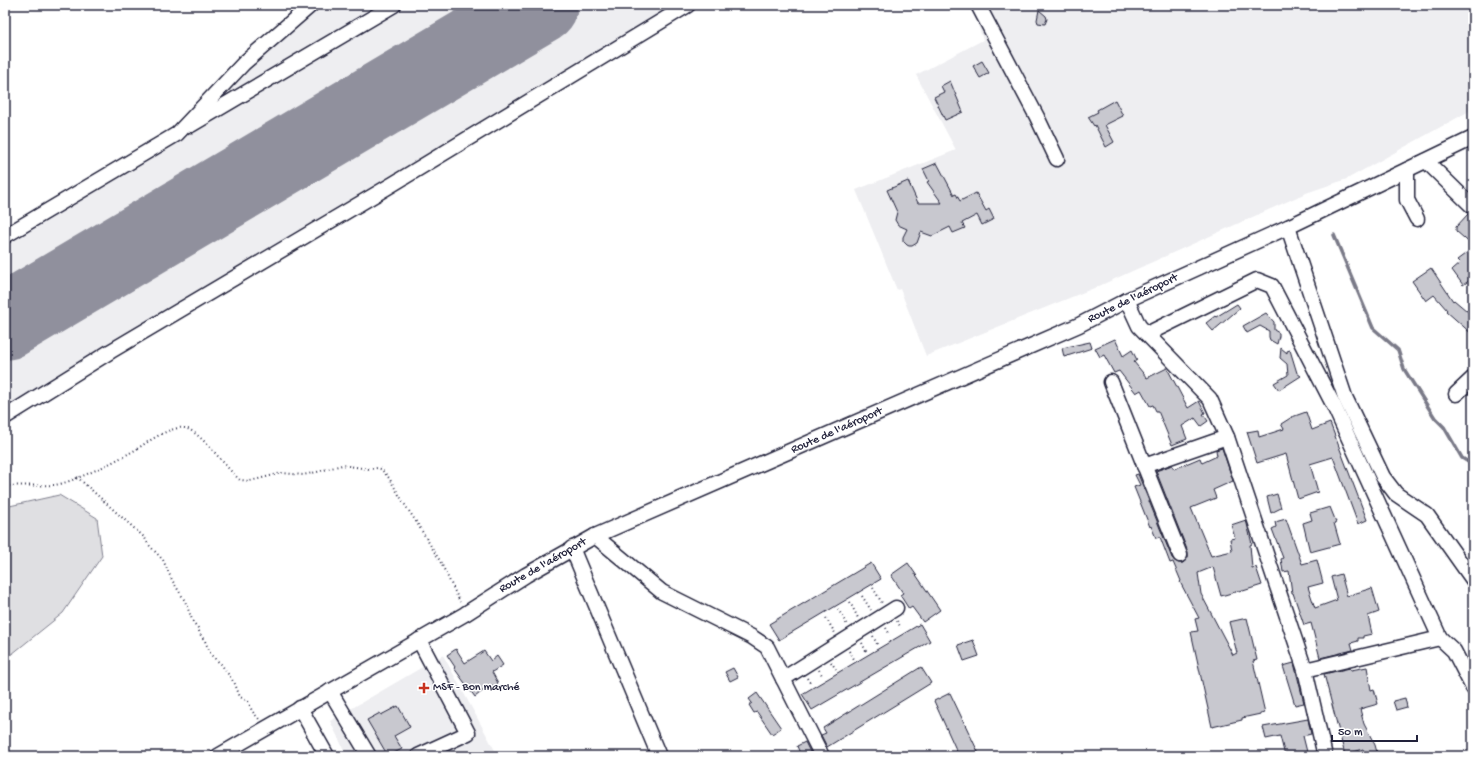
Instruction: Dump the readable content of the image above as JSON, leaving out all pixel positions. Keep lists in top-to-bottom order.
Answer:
{
  "streets": {
    "street": ["Route de l'aéroport"]
  },
  "places": {
    "health": ["MSF - Bon marché"]
  },
  "scale_bar": "50 m"
}
